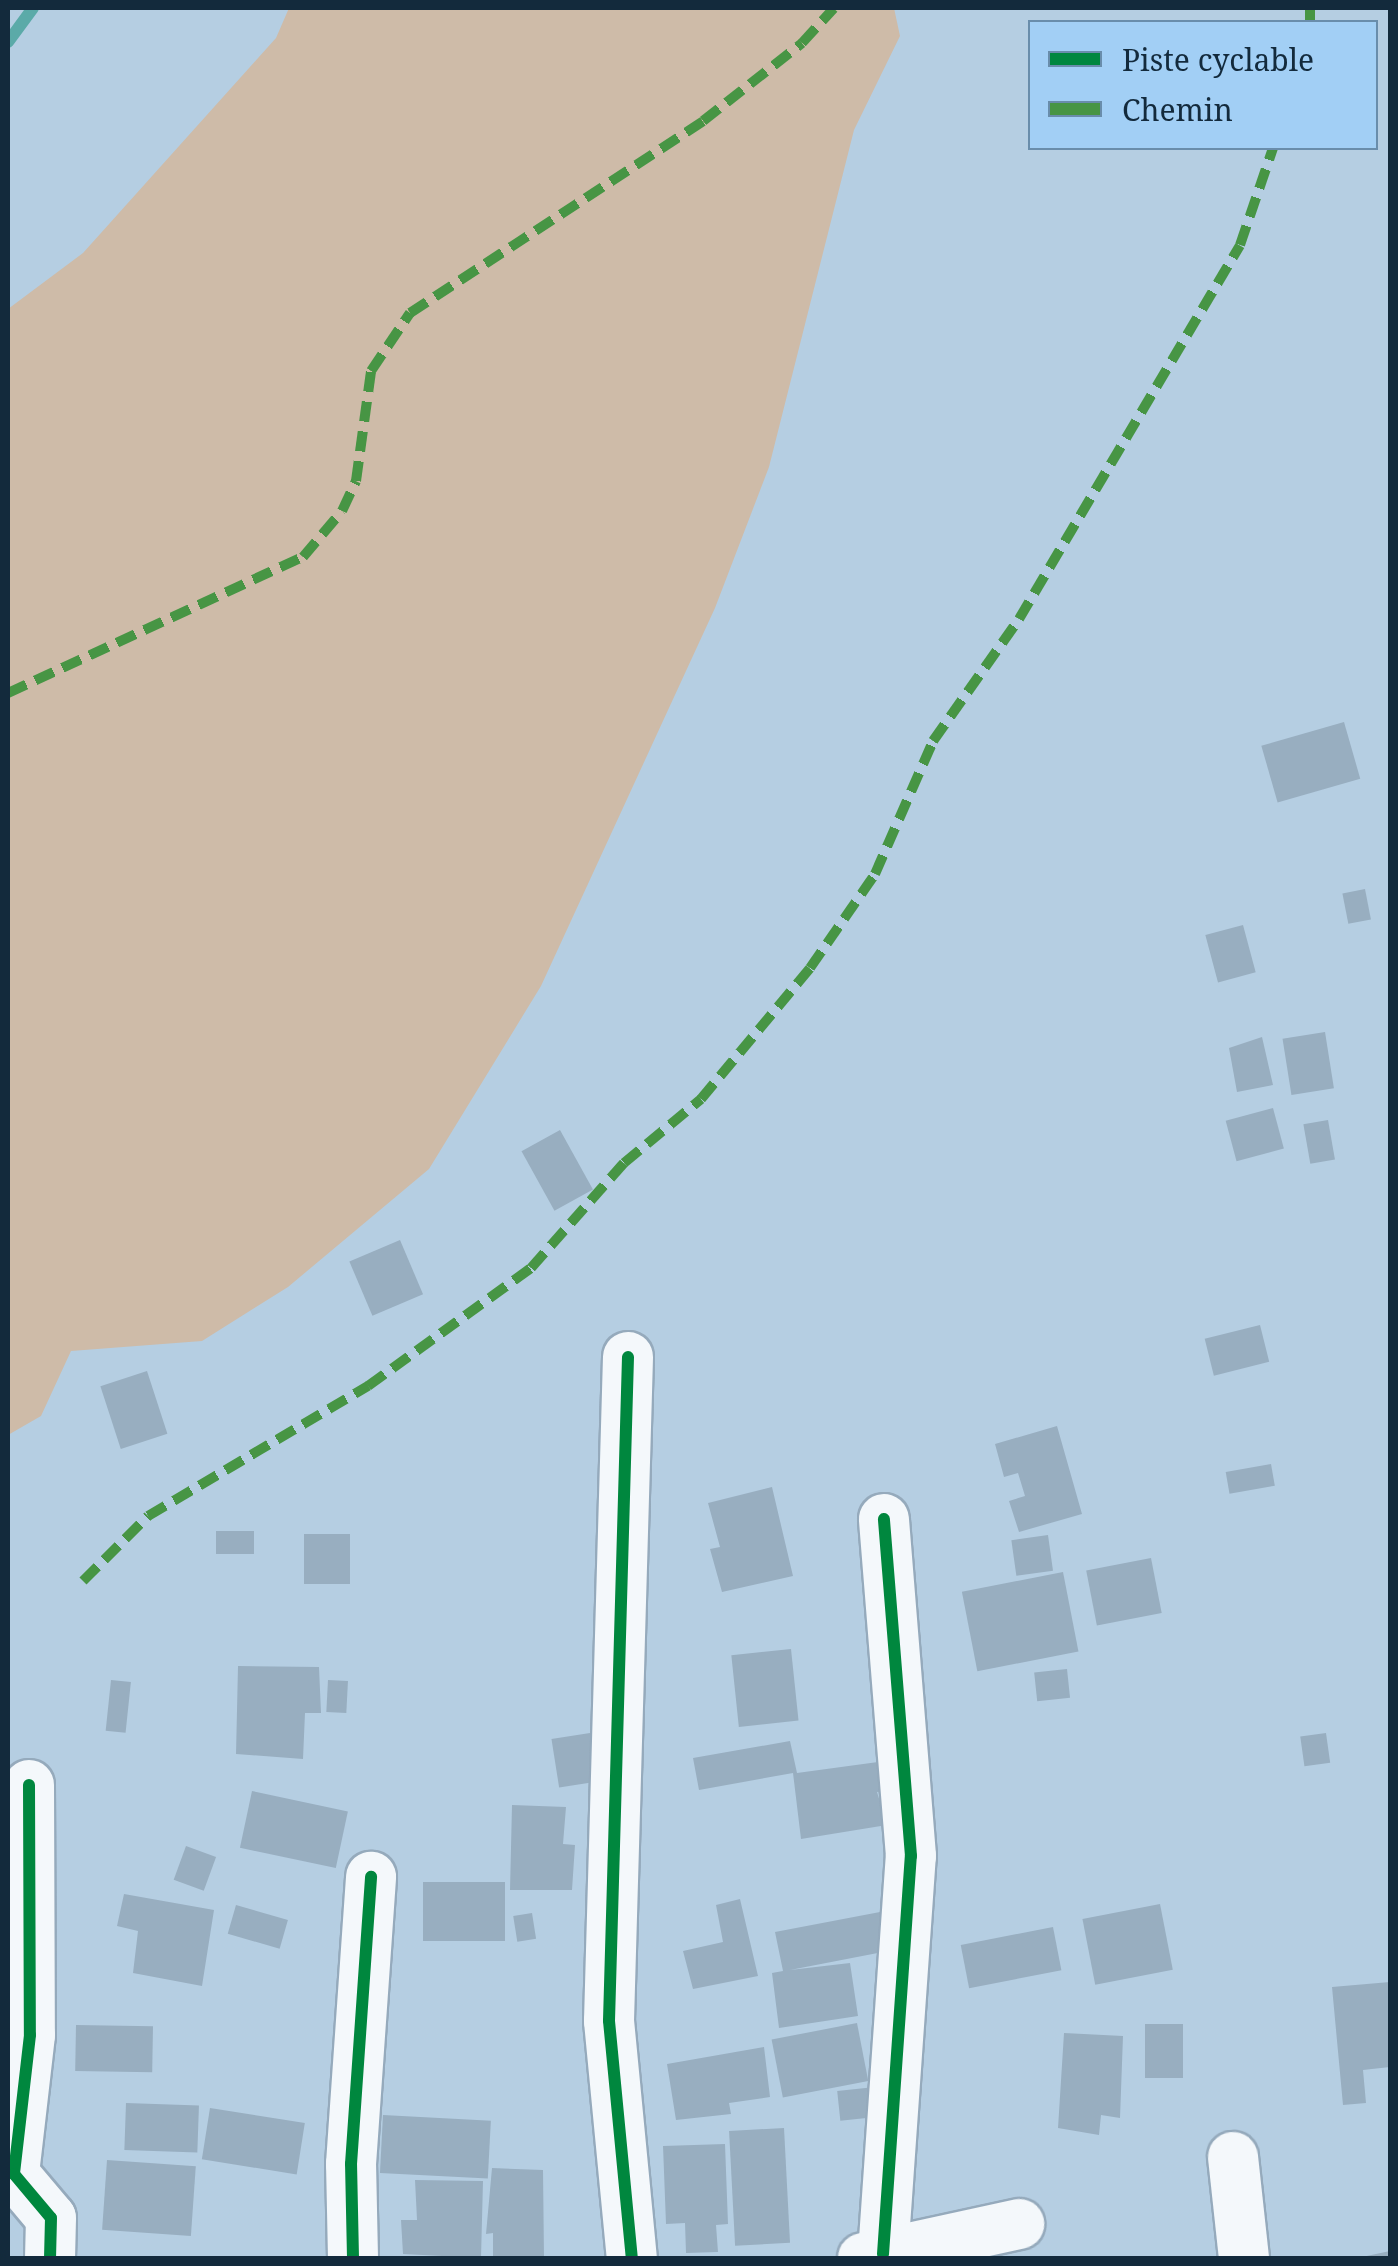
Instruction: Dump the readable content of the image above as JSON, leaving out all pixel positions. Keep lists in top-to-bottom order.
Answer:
{
  "legend": ["Piste cyclable", "Chemin"]
}
